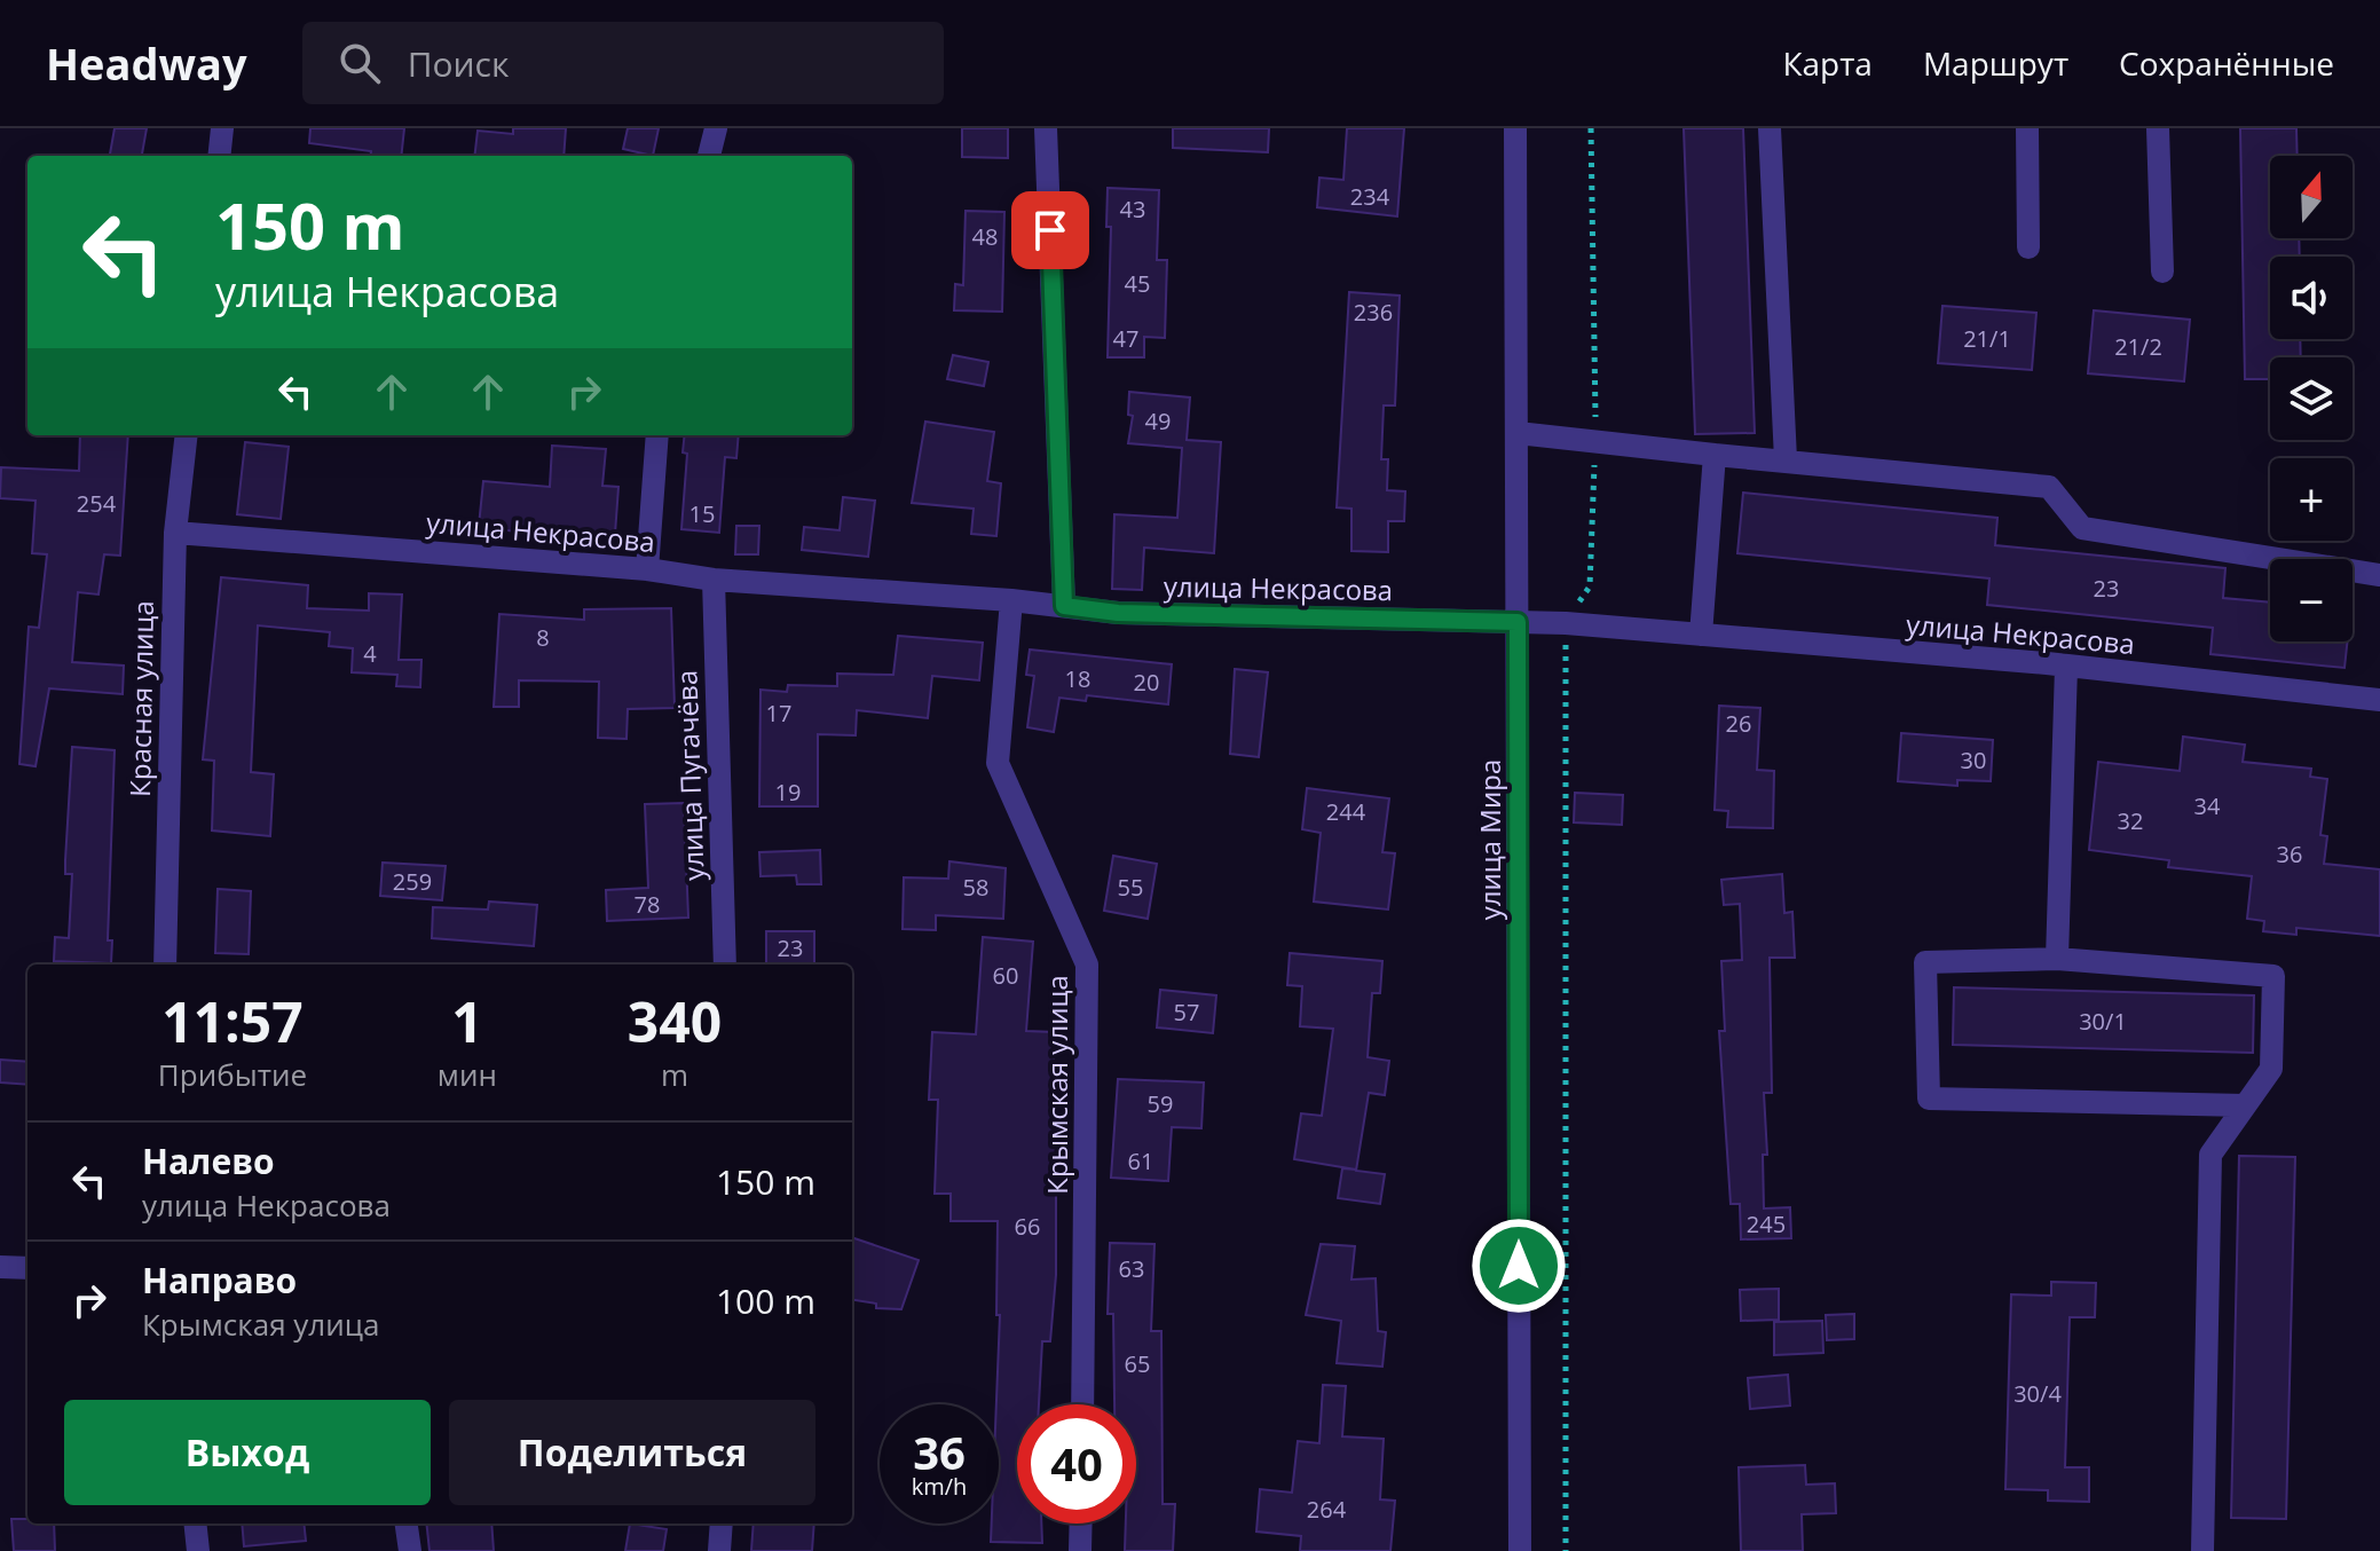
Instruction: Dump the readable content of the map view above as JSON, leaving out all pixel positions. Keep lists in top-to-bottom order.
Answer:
{
  "streets": {
    "street": [
      "улица Некрасова",
      "Красная улица",
      "улица Пугачёва",
      "улица Мира",
      "Крымская улица"
    ]
  },
  "crossings": [
    ["улица Некрасова", "Красная улица"],
    ["улица Некрасова", "улица Пугачёва"],
    ["улица Некрасова", "улица Мира"],
    ["улица Некрасова", "Крымская улица"]
  ],
  "house_numbers": [
    "234",
    "43",
    "48",
    "45",
    "236",
    "47",
    "21/1",
    "21/2",
    "49",
    "254",
    "15",
    "23",
    "8",
    "4",
    "18",
    "20",
    "17",
    "26",
    "30",
    "19",
    "34",
    "244",
    "32",
    "36",
    "259",
    "58",
    "55",
    "78",
    "23",
    "60",
    "57",
    "30/1",
    "59",
    "61",
    "245",
    "66",
    "63",
    "65",
    "30/4",
    "264"
  ],
  "north": "top",
  "page": {
    "header": "Headway",
    "search": "Поиск",
    "nav": ["Карта", "Маршрут", "Сохранённые"],
    "map_buttons": ["+", "−"],
    "turn": ["150 m", "улица Некрасова"],
    "eta": [
      "11:57",
      "Прибытие",
      "1",
      "мин",
      "340",
      "m"
    ],
    "list": [
      {
        "name": "Налево",
        "note": "улица Некрасова",
        "value": "150 m"
      },
      {
        "name": "Направо",
        "note": "Крымская улица",
        "value": "100 m"
      }
    ],
    "buttons": ["Выход", "Поделиться"],
    "speed": "36 km/h",
    "limit": "40"
  }
}
